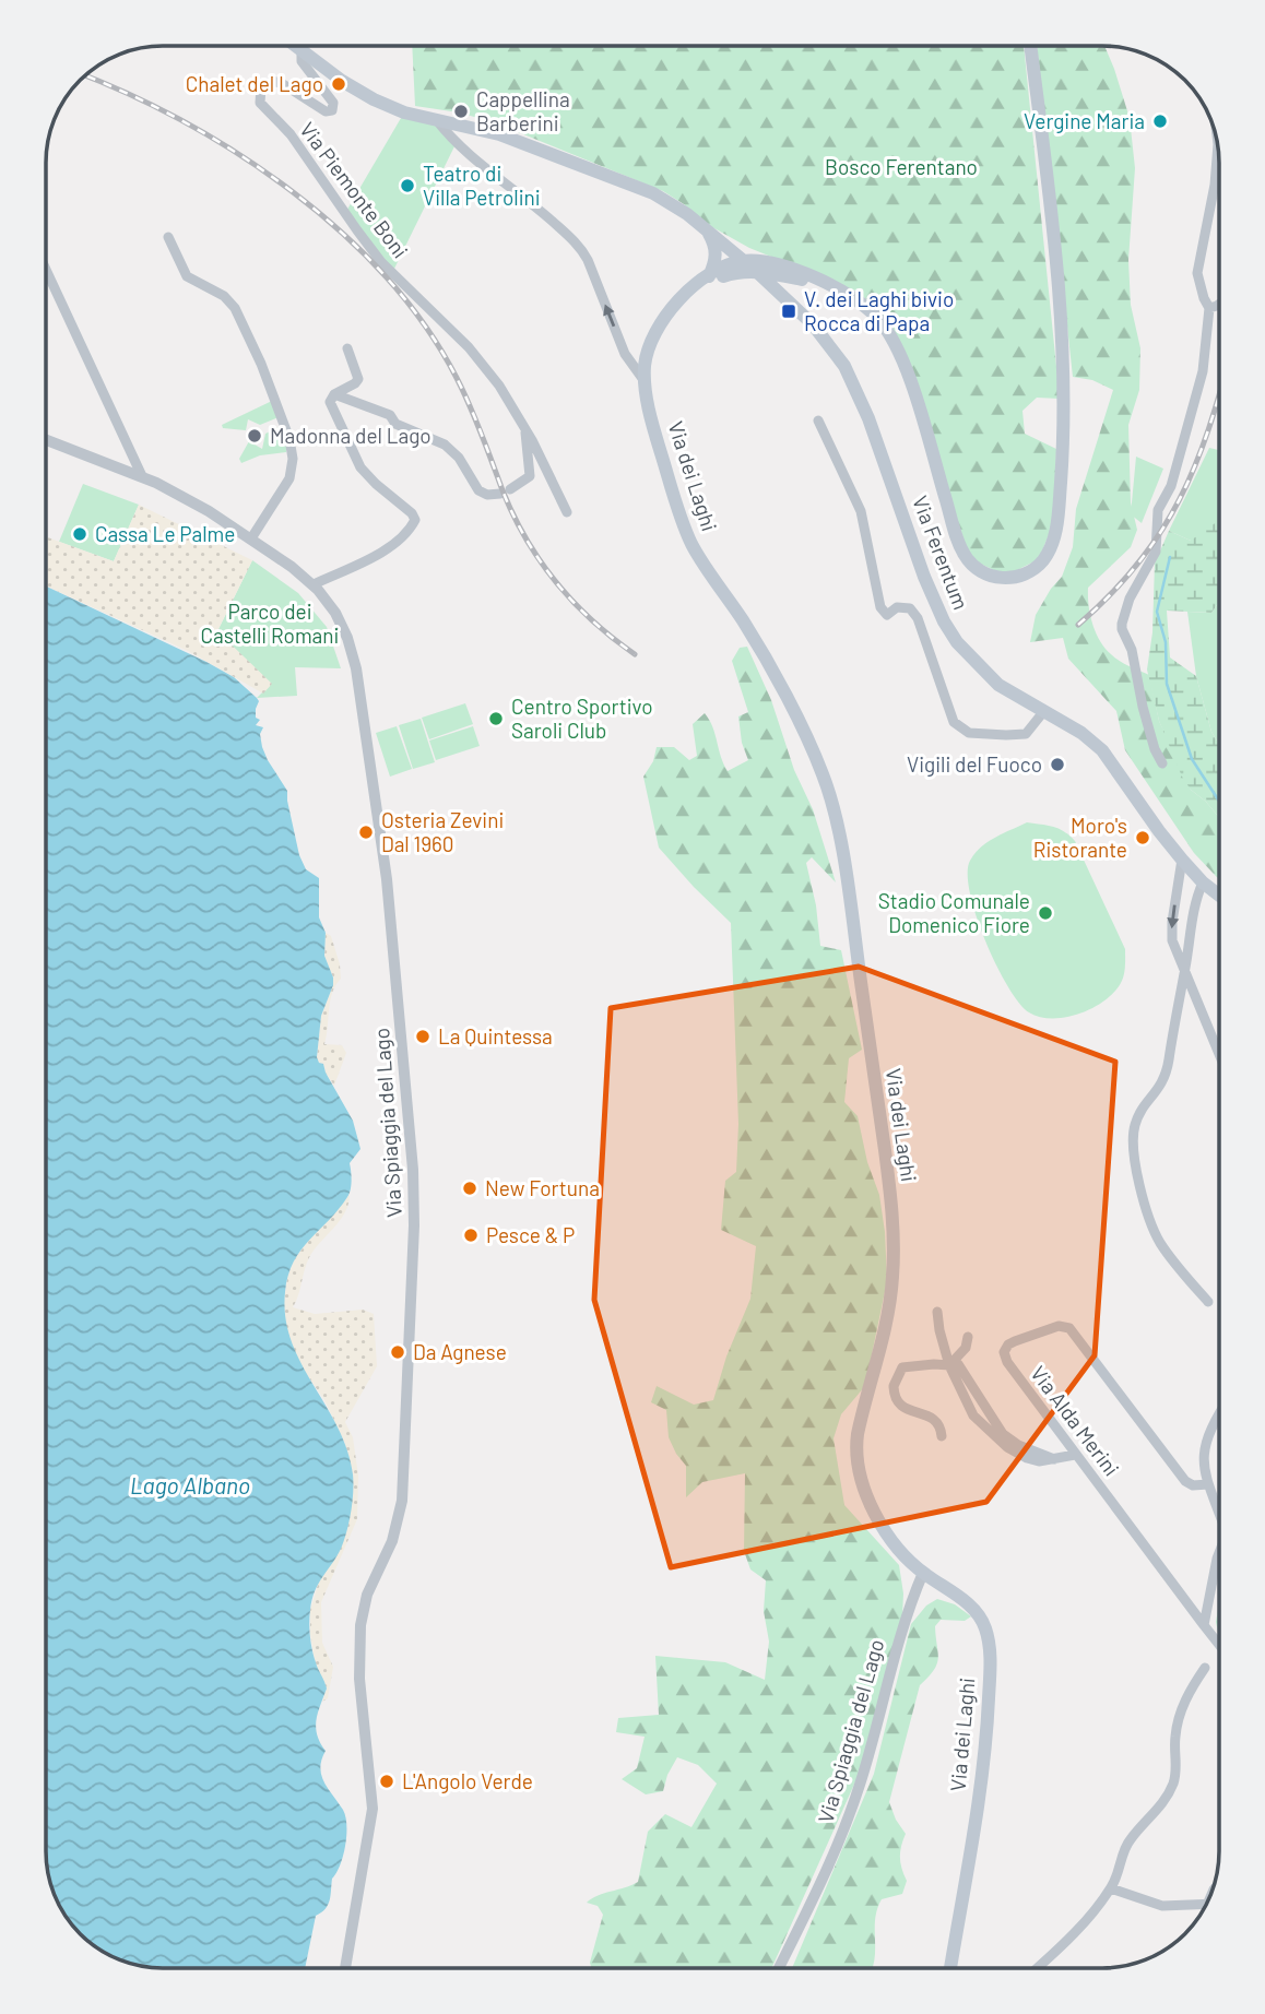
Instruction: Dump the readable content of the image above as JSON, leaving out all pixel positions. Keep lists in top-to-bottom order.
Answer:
{
  "streets": {
    "main road": ["Via dei Laghi", "Via Ferentum"],
    "street": ["Via Piemonte Boni", "Via Spiaggia del Lago", "Via Alda Merini"]
  },
  "crossings": [
    ["Via dei Laghi", "Via Ferentum"],
    ["Via dei Laghi", "Via Spiaggia del Lago"]
  ],
  "water": ["Lago Albano"],
  "parks": ["Bosco Ferentano", "Parco dei Castelli Romani"],
  "places": {
    "other": [
      "Chalet del Lago",
      "Cappellina Barberini",
      "Vergine Maria",
      "Teatro di Villa Petrolini",
      "Madonna del Lago",
      "Cassa Le Palme",
      "Centro Sportivo Saroli Club",
      "Vigili del Fuoco",
      "Osteria Zevini Dal 1960",
      "Moro's Ristorante",
      "Stadio Comunale Domenico Fiore",
      "La Quintessa",
      "New Fortuna",
      "Pesce & P",
      "Da Agnese",
      "L'Angolo Verde"
    ],
    "transit": ["V. dei Laghi bivio Rocca di Papa"]
  }
}
